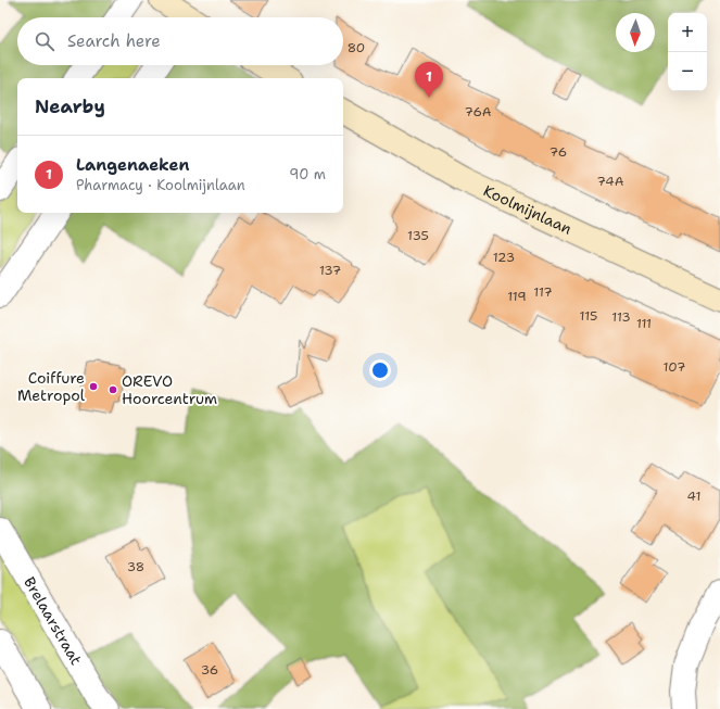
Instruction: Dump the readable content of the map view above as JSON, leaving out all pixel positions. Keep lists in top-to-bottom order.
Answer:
{
  "streets": {
    "street": ["Koolmijnlaan", "Brelaarstraat"]
  },
  "places": ["Coiffure Metropol", "OREVO Hoorcentrum"],
  "house_numbers": [
    "80",
    "76A",
    "76",
    "74A",
    "135",
    "123",
    "137",
    "117",
    "119",
    "115",
    "113",
    "111",
    "107",
    "41",
    "38",
    "36"
  ],
  "north": "bottom",
  "page": {
    "map_buttons": ["+", "−"],
    "search": "Search here",
    "pins": "1",
    "heading": "Nearby",
    "list": [
      {
        "mark": "1",
        "name": "Langenaeken",
        "note": "Pharmacy · Koolmijnlaan",
        "value": "90 m"
      }
    ]
  }
}
